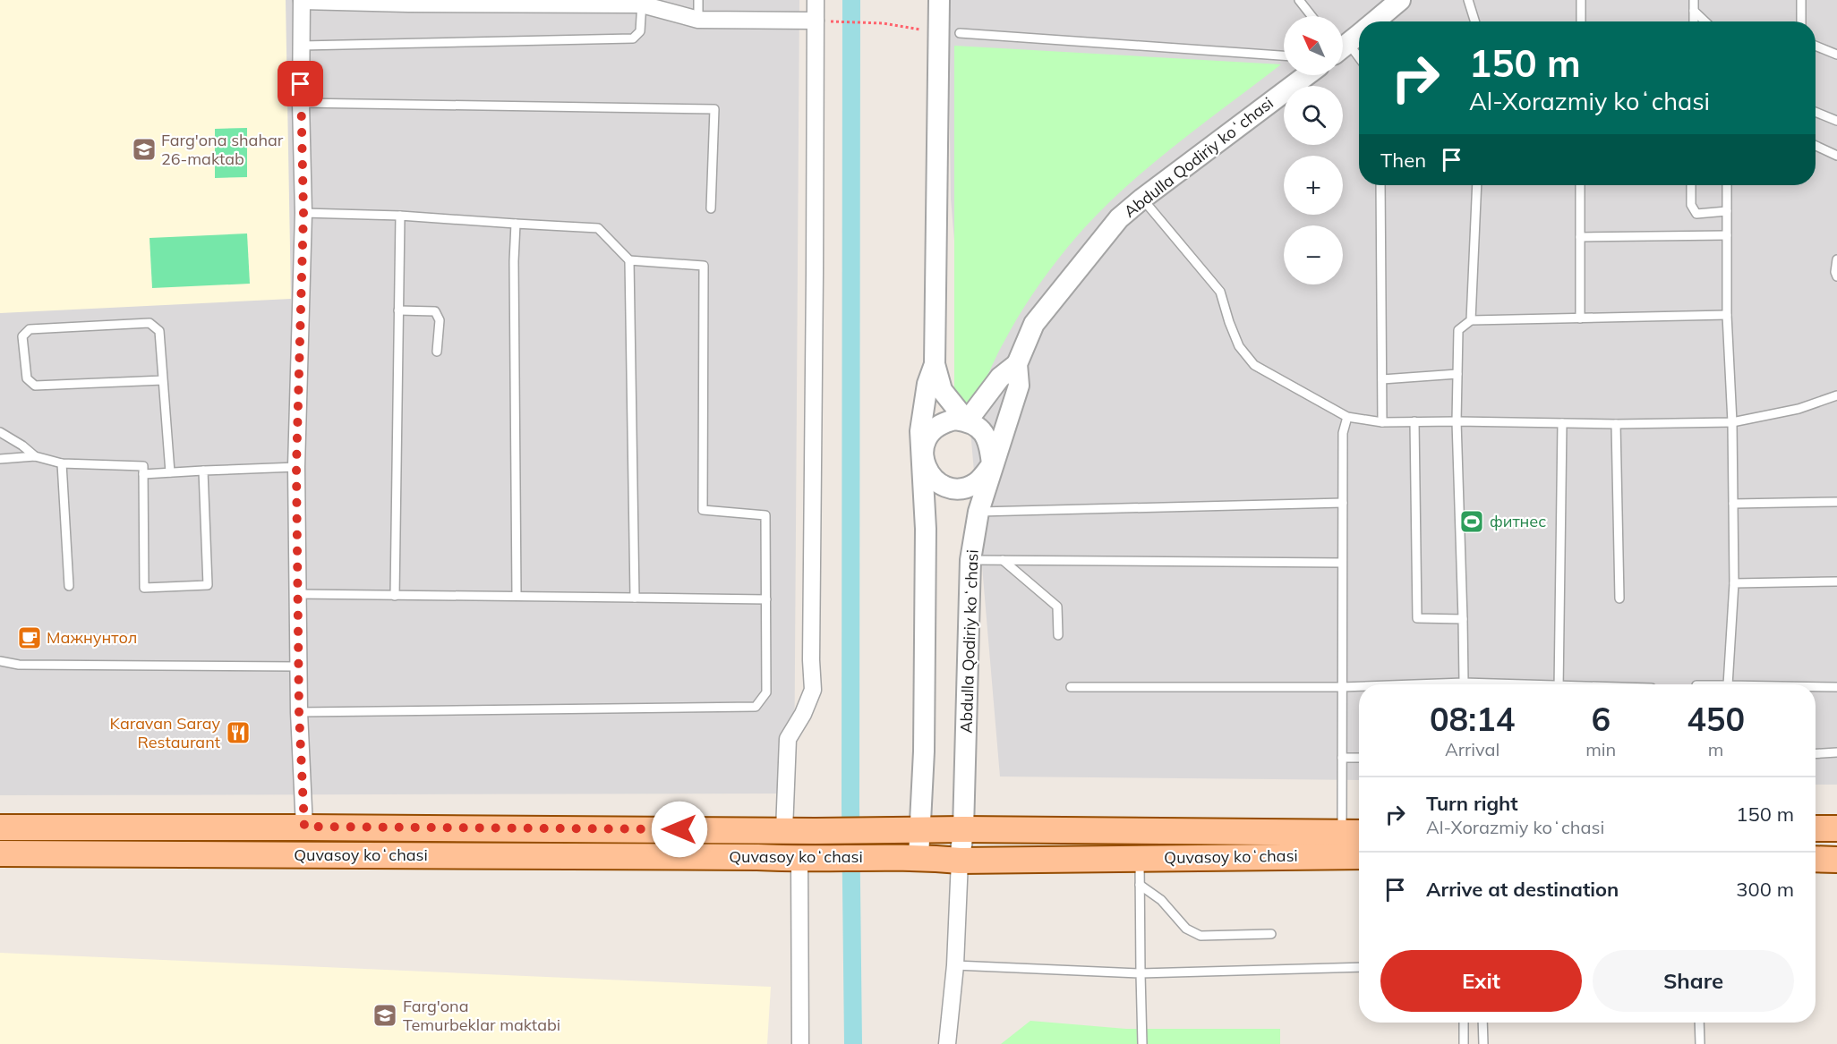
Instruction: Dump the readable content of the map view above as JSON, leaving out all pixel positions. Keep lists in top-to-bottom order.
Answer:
{
  "streets": {
    "main road": ["Quvasoy koʻchasi"],
    "street": ["Abdulla Qodiriy koʻchasi"]
  },
  "crossings": [
    ["Abdulla Qodiriy koʻchasi", "Quvasoy koʻchasi"]
  ],
  "places": {
    "school or university": ["Farg'ona shahar 26-maktab", "Farg'ona Temurbeklar maktabi"],
    "sports": ["фитнес"],
    "cafe": ["Мажнунтол"],
    "restaurant": ["Karavan Saray Restaurant"]
  },
  "north": "top left",
  "page": {
    "map_buttons": ["+", "−"],
    "turn": ["150 m", "Al-Xorazmiy koʻchasi"],
    "then": "Then",
    "eta": [
      "08:14",
      "Arrival",
      "6",
      "min",
      "450",
      "m"
    ],
    "list": [
      {
        "name": "Turn right",
        "note": "Al-Xorazmiy koʻchasi",
        "value": "150 m"
      },
      {
        "name": "Arrive at destination",
        "value": "300 m"
      }
    ],
    "buttons": ["Exit", "Share"]
  }
}
